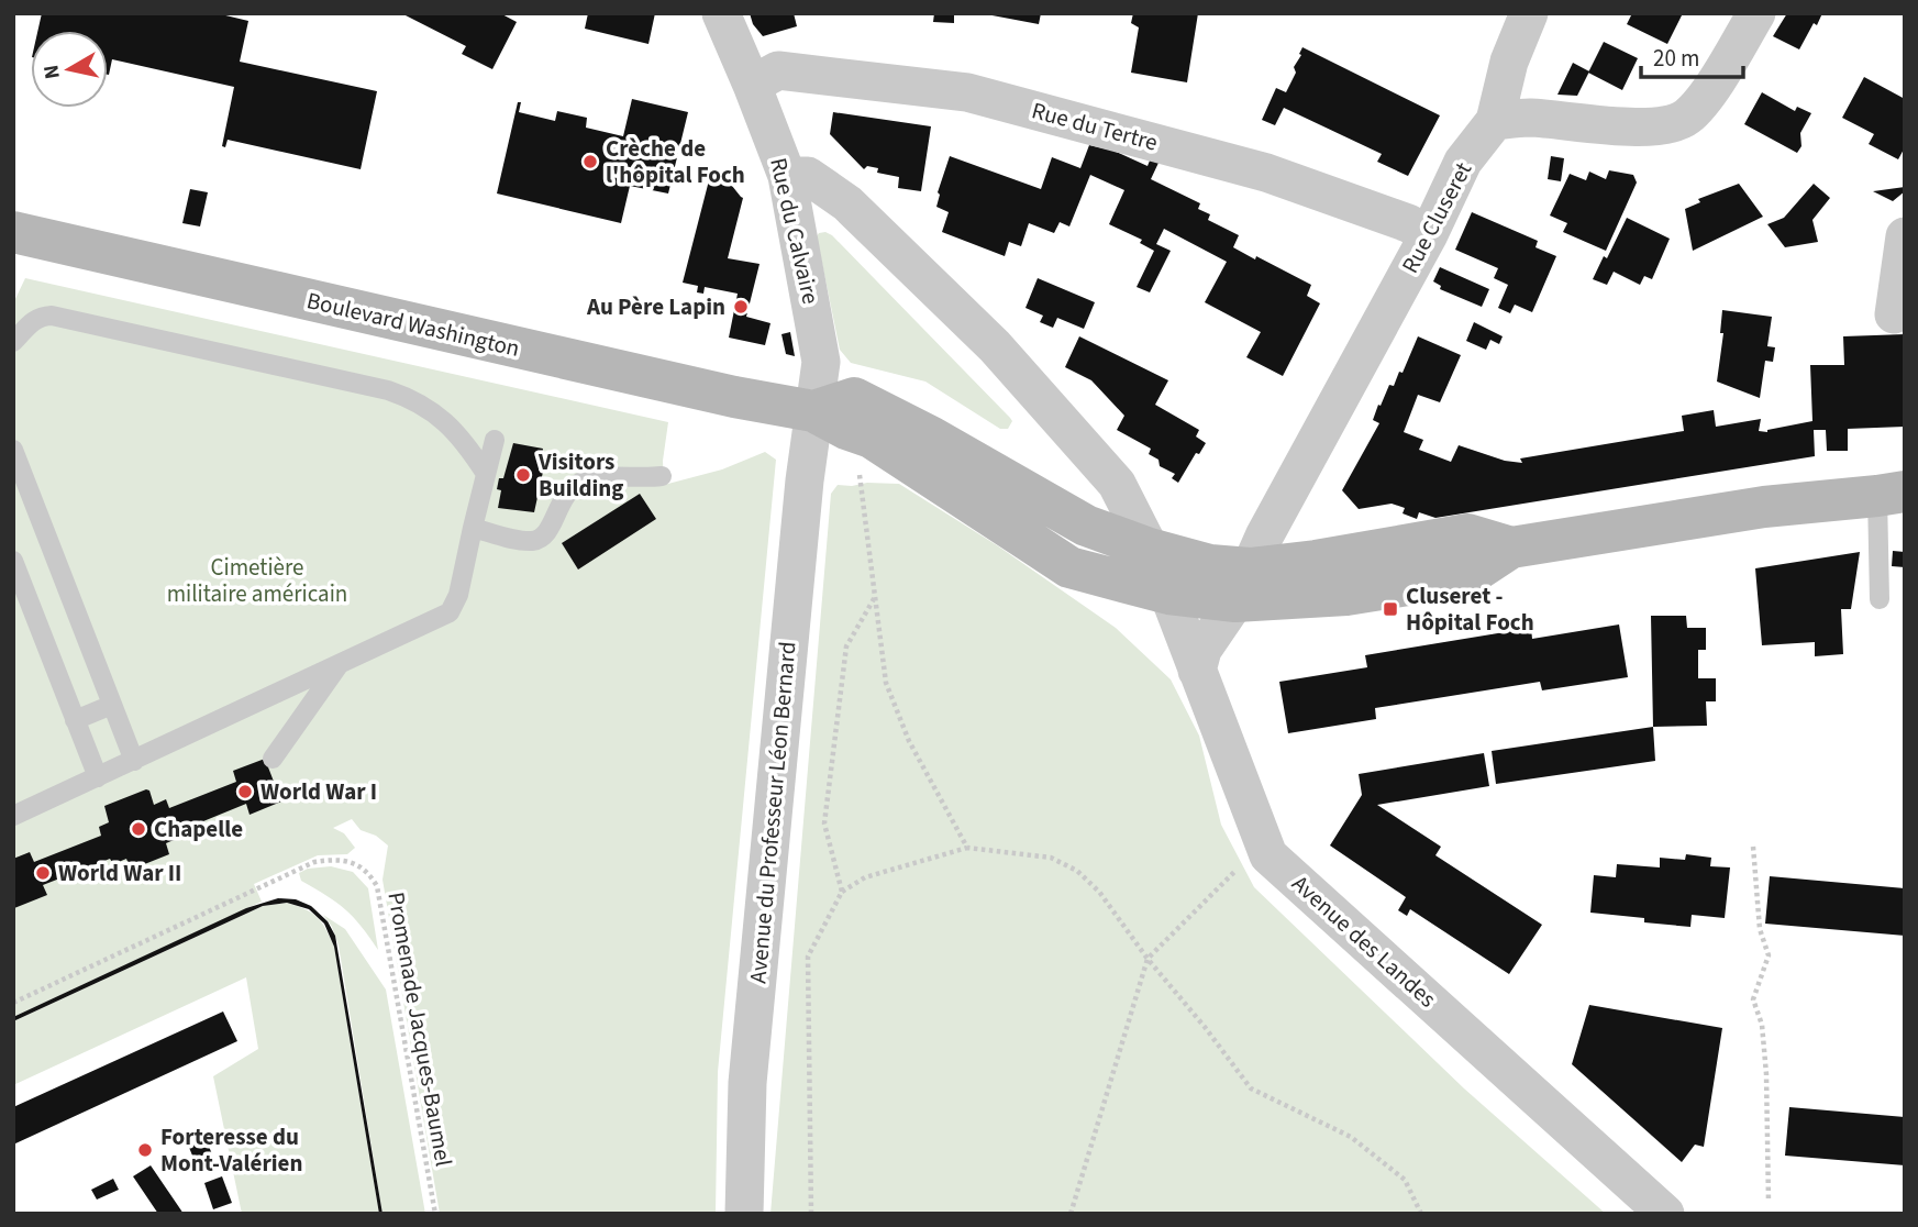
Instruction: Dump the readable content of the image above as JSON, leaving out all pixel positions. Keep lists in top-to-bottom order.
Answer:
{
  "streets": {
    "street": [
      "Rue du Tertre",
      "Rue Cluseret",
      "Rue du Calvaire",
      "Boulevard Washington",
      "Avenue du Professeur Léon Bernard",
      "Avenue des Landes"
    ],
    "path": ["Promenade Jacques-Baumel"]
  },
  "crossings": [
    ["Rue du Tertre", "Rue Cluseret"],
    ["Rue du Tertre", "Rue du Calvaire"],
    ["Rue Cluseret", "Boulevard Washington"],
    ["Rue du Calvaire", "Boulevard Washington"],
    ["Rue du Calvaire", "Avenue du Professeur Léon Bernard"],
    ["Rue du Calvaire", "Avenue des Landes"],
    ["Boulevard Washington", "Avenue du Professeur Léon Bernard"],
    ["Boulevard Washington", "Avenue des Landes"]
  ],
  "parks": ["Cimetière militaire américain"],
  "places": {
    "other": [
      "Crèche de l'hôpital Foch",
      "Au Père Lapin",
      "Visitors Building",
      "World War I",
      "Chapelle",
      "World War II",
      "Forteresse du Mont-Valérien"
    ],
    "transit": ["Cluseret - Hôpital Foch"]
  },
  "scale_bar": "20 m",
  "north": "left"
}
